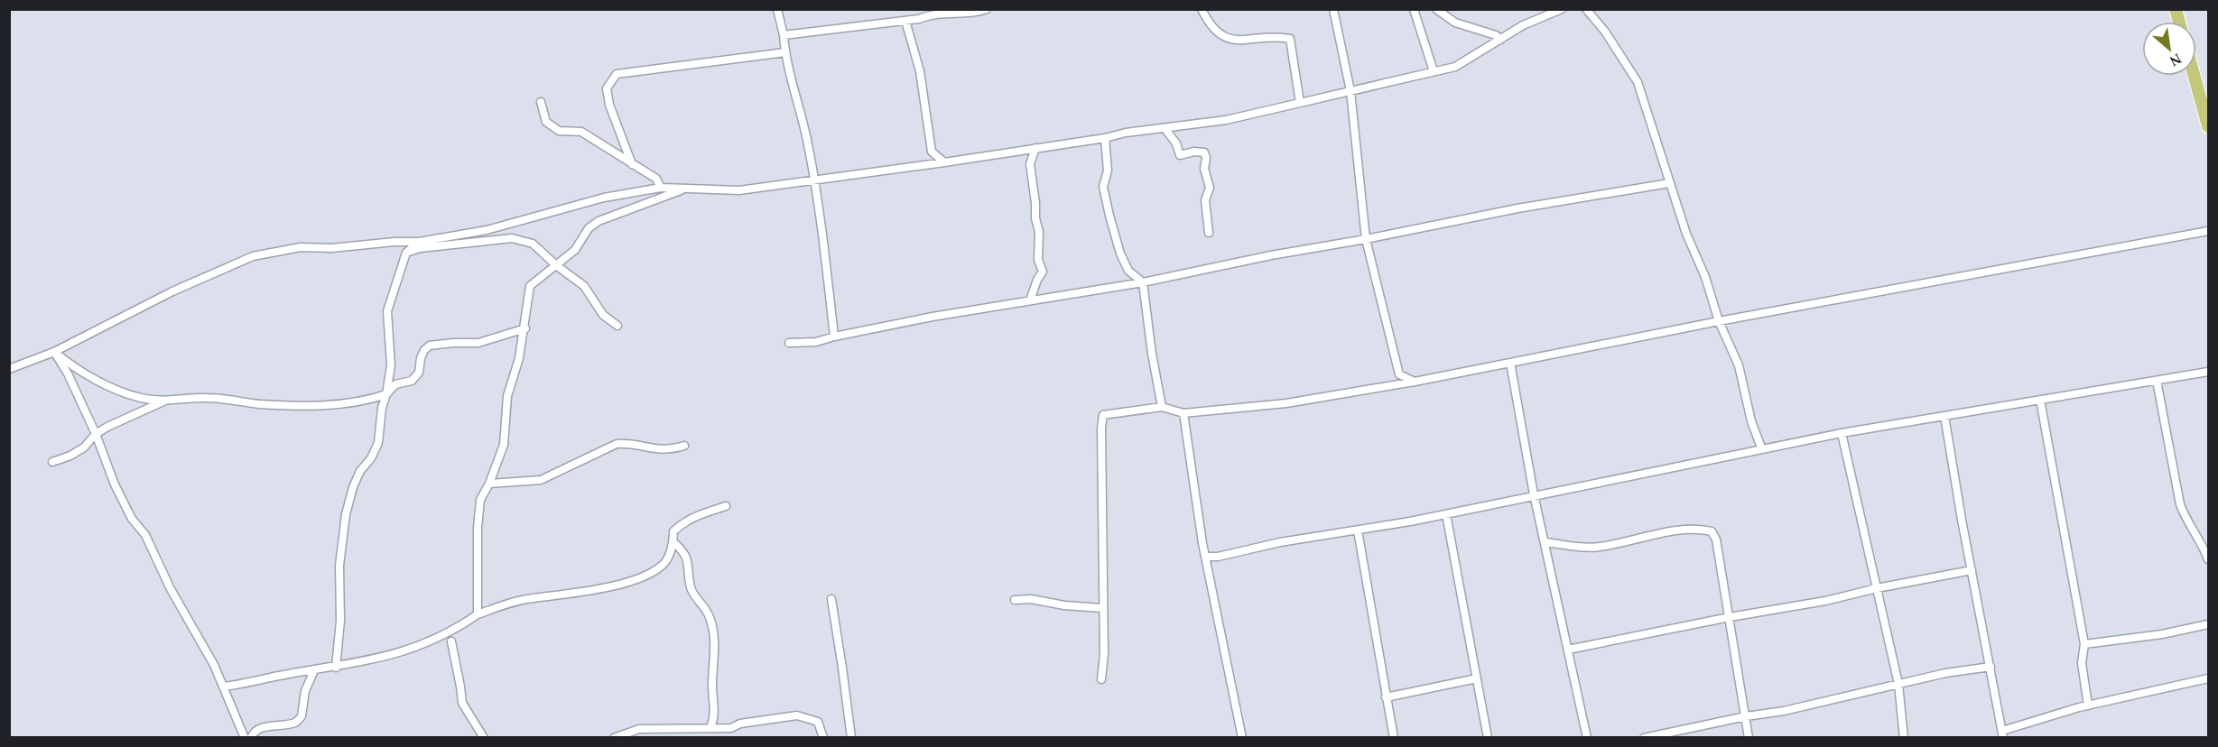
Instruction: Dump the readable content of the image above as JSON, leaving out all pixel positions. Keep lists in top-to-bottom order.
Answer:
{
  "north": "bottom right"
}
